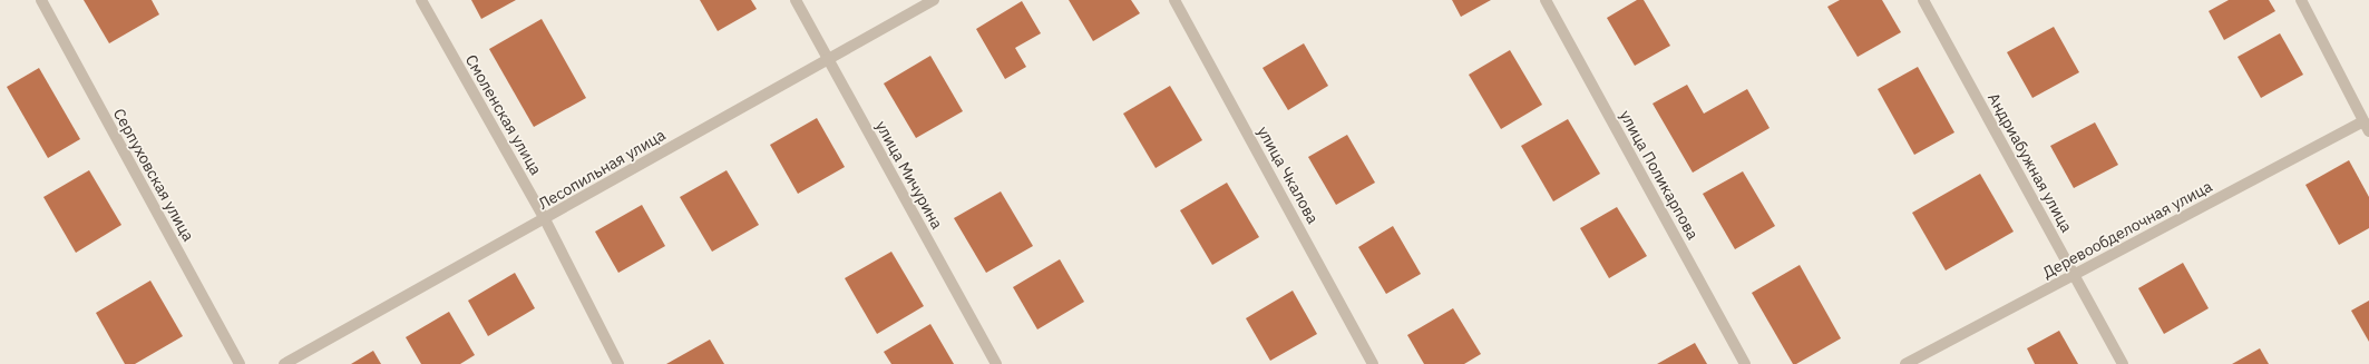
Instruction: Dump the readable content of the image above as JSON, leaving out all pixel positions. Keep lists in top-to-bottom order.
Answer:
{
  "streets": {
    "street": [
      "Смоленская улица",
      "Андриабужная улица",
      "Лесопильная улица",
      "Серпуховская улица",
      "улица Мичурина",
      "улица Чкалова",
      "улица Поликарпова",
      "Деревообделочная улица"
    ]
  },
  "crossings": [
    ["Смоленская улица", "Лесопильная улица"],
    ["Андриабужная улица", "Деревообделочная улица"],
    ["Лесопильная улица", "улица Мичурина"]
  ]
}
